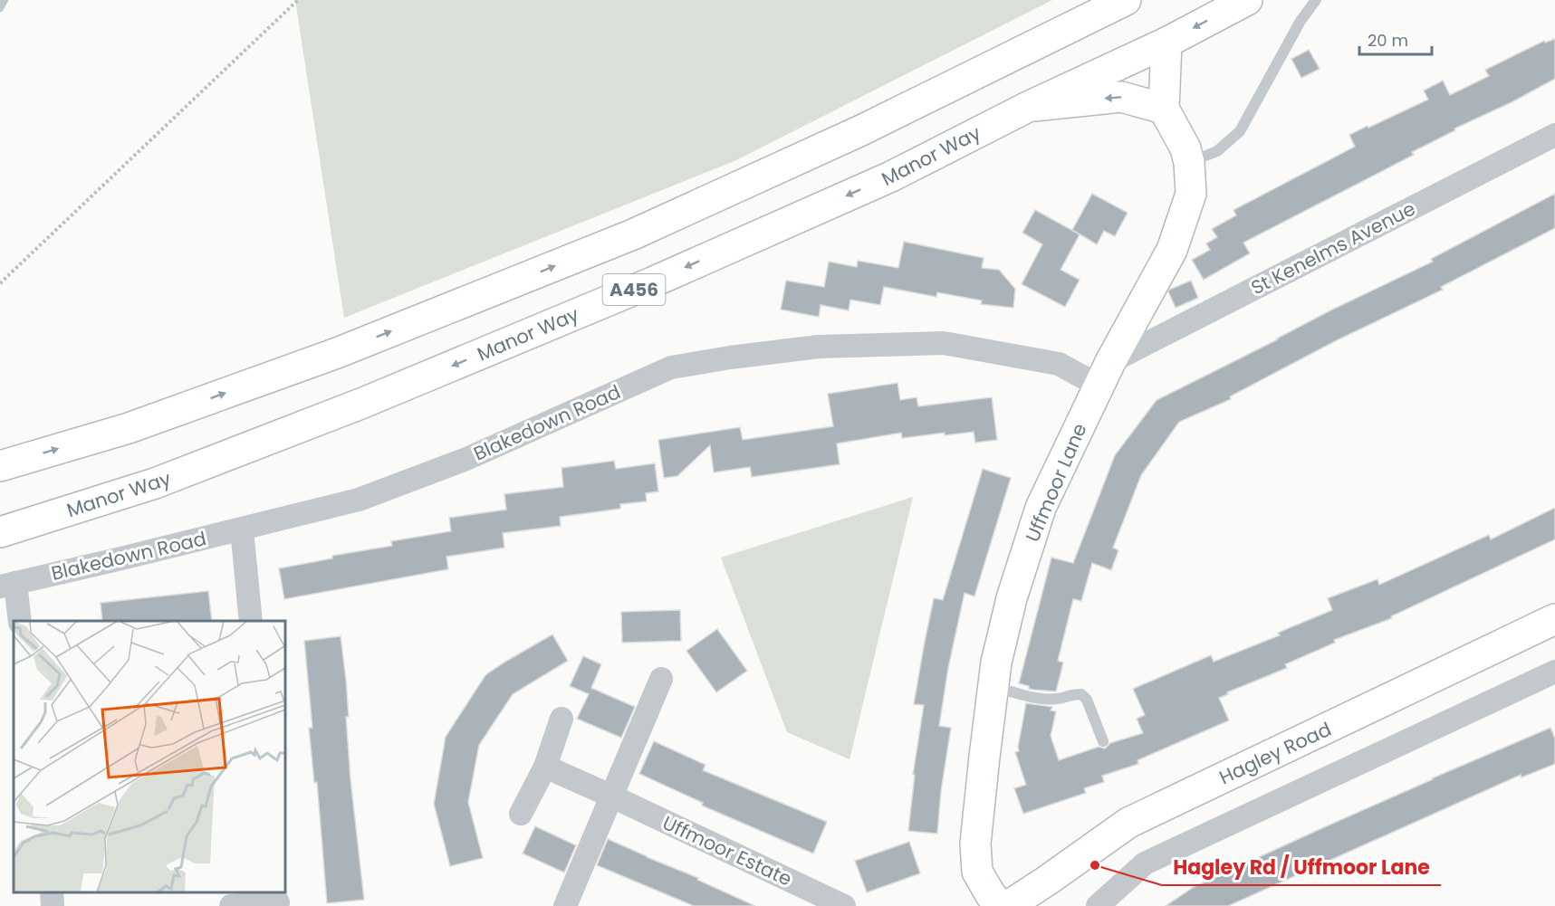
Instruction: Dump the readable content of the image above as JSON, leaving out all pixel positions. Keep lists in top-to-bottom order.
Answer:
{
  "streets": {
    "main road": [
      "Manor Way",
      "A456",
      "Uffmoor Lane",
      "Hagley Road"
    ],
    "street": ["St Kenelms Avenue", "Blakedown Road", "Uffmoor Estate"]
  },
  "crossings": [
    ["St Kenelms Avenue", "Blakedown Road"],
    ["St Kenelms Avenue", "Uffmoor Lane"],
    ["Blakedown Road", "Uffmoor Lane"]
  ],
  "places": ["Hagley Rd / Uffmoor Lane"],
  "scale_bar": "20 m"
}
